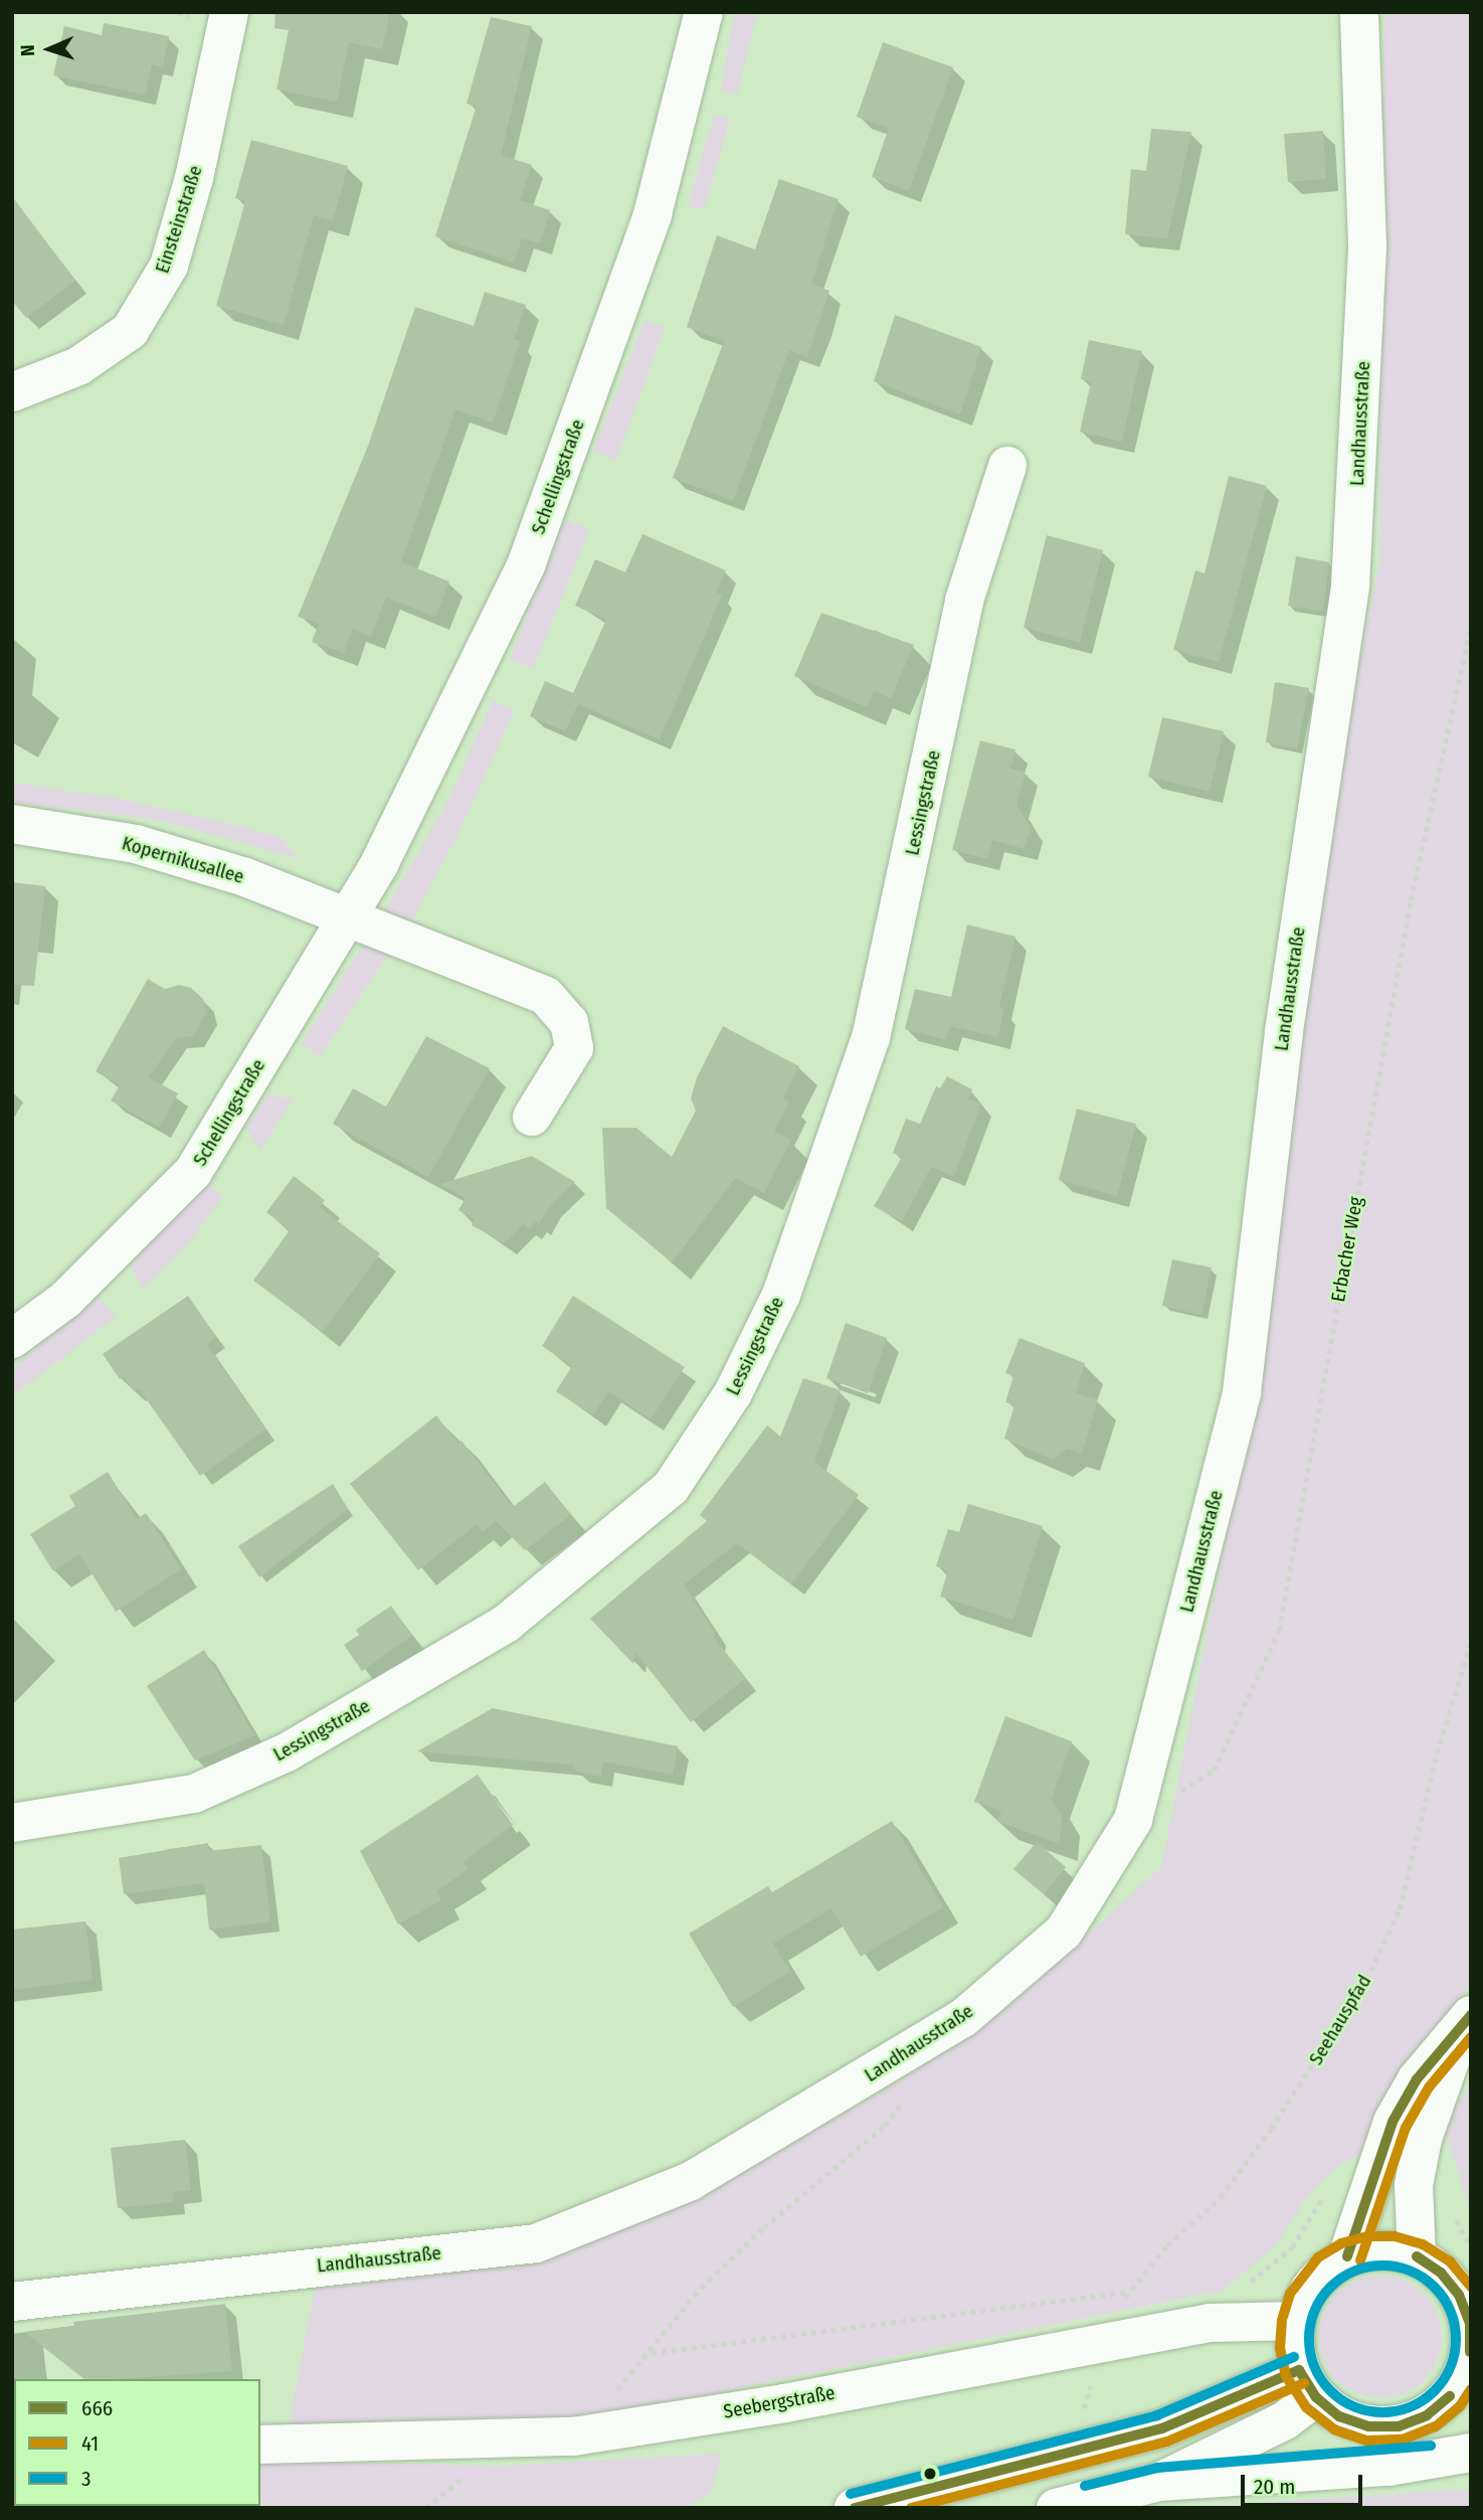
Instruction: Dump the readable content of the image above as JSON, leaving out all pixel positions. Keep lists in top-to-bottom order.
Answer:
{
  "streets": {
    "street": [
      "Einsteinstraße",
      "Landhausstraße",
      "Schellingstraße",
      "Lessingstraße",
      "Kopernikusallee",
      "Seebergstraße"
    ],
    "path": ["Erbacher Weg", "Seehauspfad"]
  },
  "crossings": [
    ["Landhausstraße", "Erbacher Weg"],
    ["Schellingstraße", "Kopernikusallee"],
    ["Seehauspfad", "Seebergstraße"]
  ],
  "lines": ["transit line 666", "transit line 41", "transit line 3"],
  "legend": ["666", "41", "3"],
  "scale_bar": "20 m",
  "north": "left"
}
